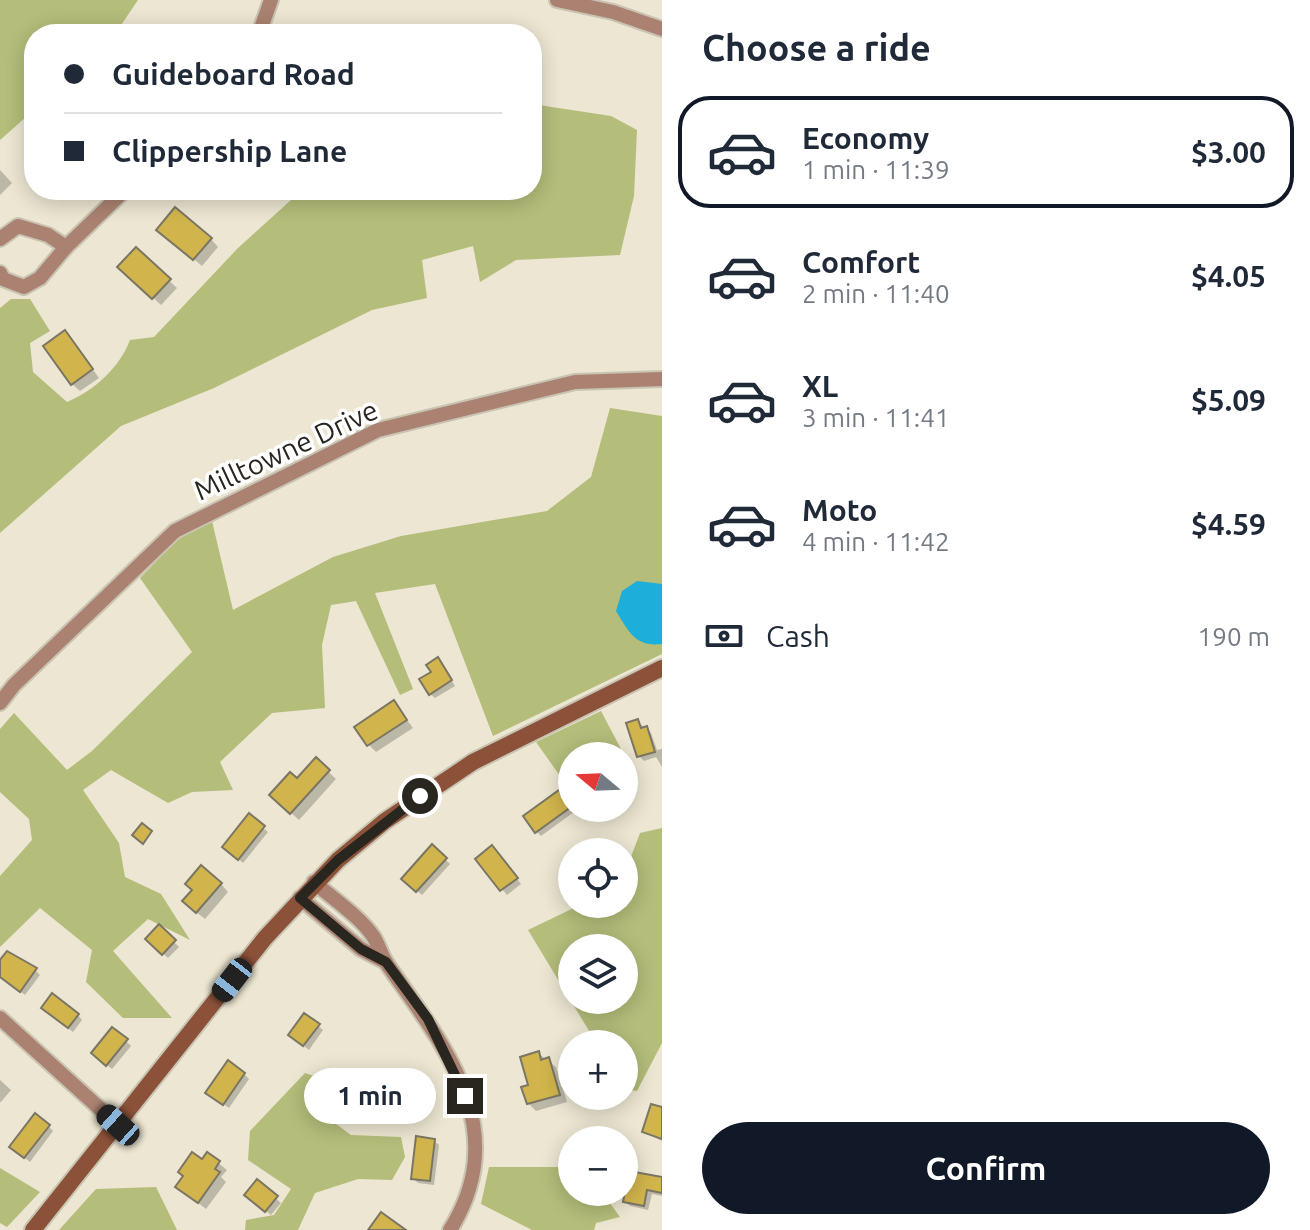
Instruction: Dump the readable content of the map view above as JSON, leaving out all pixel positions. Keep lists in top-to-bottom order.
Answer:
{
  "streets": {
    "street": ["Milltowne Drive"]
  },
  "north": "left",
  "page": {
    "heading": "Choose a ride",
    "banner": ["Guideboard Road", "Clippership Lane"],
    "list": [
      {
        "name": "Economy",
        "note": "1 min · 11:39",
        "value": "$3.00"
      },
      {
        "name": "Comfort",
        "note": "2 min · 11:40",
        "value": "$4.05"
      },
      {
        "name": "XL",
        "note": "3 min · 11:41",
        "value": "$5.09"
      },
      {
        "name": "Moto",
        "note": "4 min · 11:42",
        "value": "$4.59"
      }
    ],
    "pay": ["Cash", "190 m"],
    "map_buttons": ["+", "−"],
    "bubble": "1 min",
    "buttons": "Confirm"
  }
}
